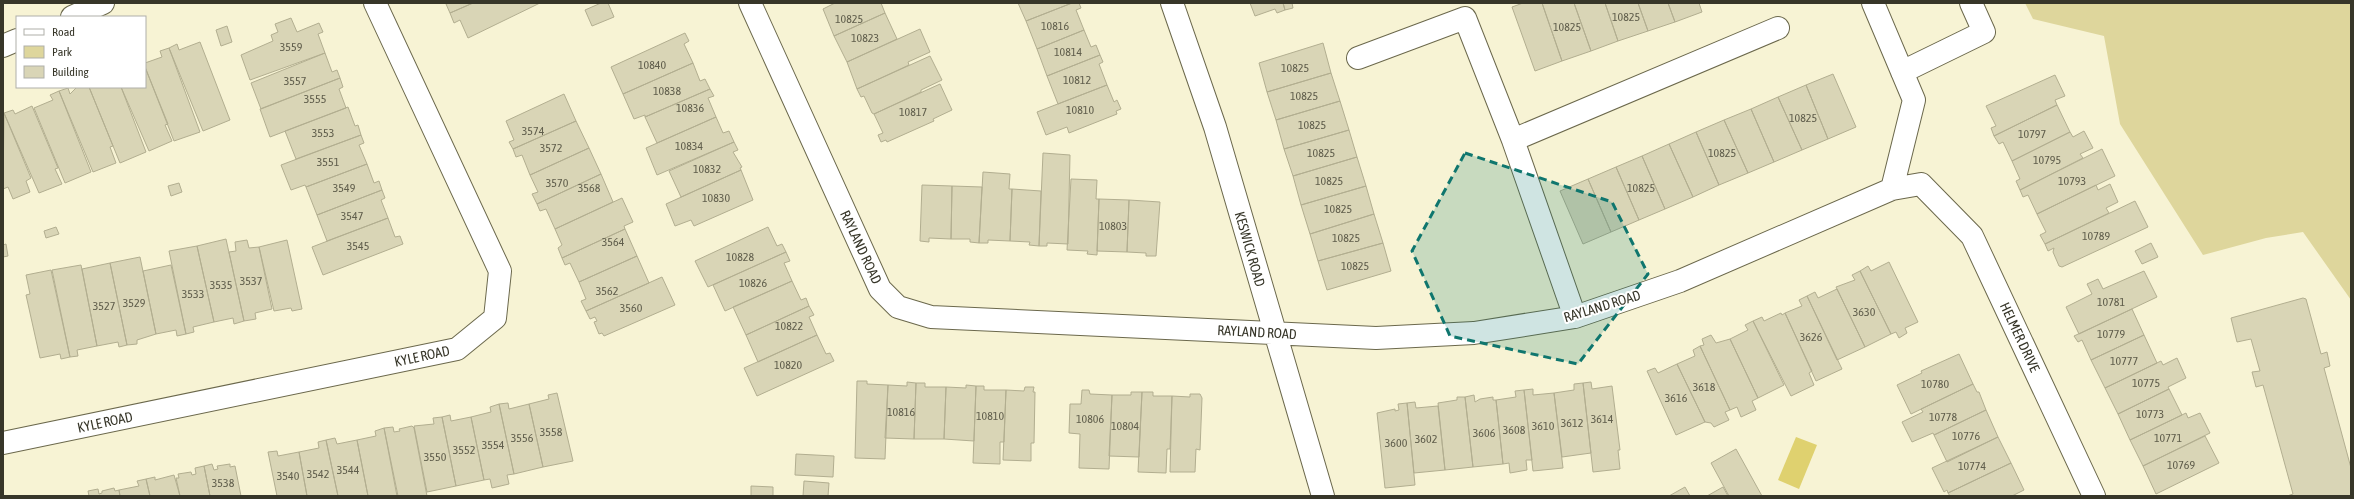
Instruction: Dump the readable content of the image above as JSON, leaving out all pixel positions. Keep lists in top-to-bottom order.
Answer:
{
  "streets": {
    "street": [
      "RAYLAND ROAD",
      "KESWICK ROAD",
      "HELMER DRIVE",
      "KYLE ROAD"
    ]
  },
  "crossings": [
    ["RAYLAND ROAD", "KESWICK ROAD"],
    ["RAYLAND ROAD", "HELMER DRIVE"]
  ],
  "house_numbers": [
    "10825",
    "10825",
    "10816",
    "10825",
    "10823",
    "3559",
    "10814",
    "10840",
    "10825",
    "10812",
    "3557",
    "10838",
    "10825",
    "3555",
    "10836",
    "10810",
    "10817",
    "10825",
    "10825",
    "3574",
    "3553",
    "10797",
    "10834",
    "3572",
    "10825",
    "10825",
    "10795",
    "3551",
    "10832",
    "10825",
    "10793",
    "3570",
    "3549",
    "3568",
    "10825",
    "10830",
    "10825",
    "3547",
    "10803",
    "10789",
    "10825",
    "3564",
    "3545",
    "10828",
    "10825",
    "3537",
    "10826",
    "3535",
    "3562",
    "3533",
    "10781",
    "3529",
    "3527",
    "3560",
    "3630",
    "10822",
    "10779",
    "3626",
    "10777",
    "10820",
    "10775",
    "10780",
    "3618",
    "3616",
    "10816",
    "10773",
    "10810",
    "10778",
    "10806",
    "3614",
    "3612",
    "10804",
    "3610",
    "3608",
    "3558",
    "3606",
    "10776",
    "3556",
    "10771",
    "3602",
    "3600",
    "3554",
    "3552",
    "3550",
    "10769",
    "10774",
    "3544",
    "3542",
    "3540",
    "3538"
  ],
  "legend": ["Road", "Park", "Building"]
}
